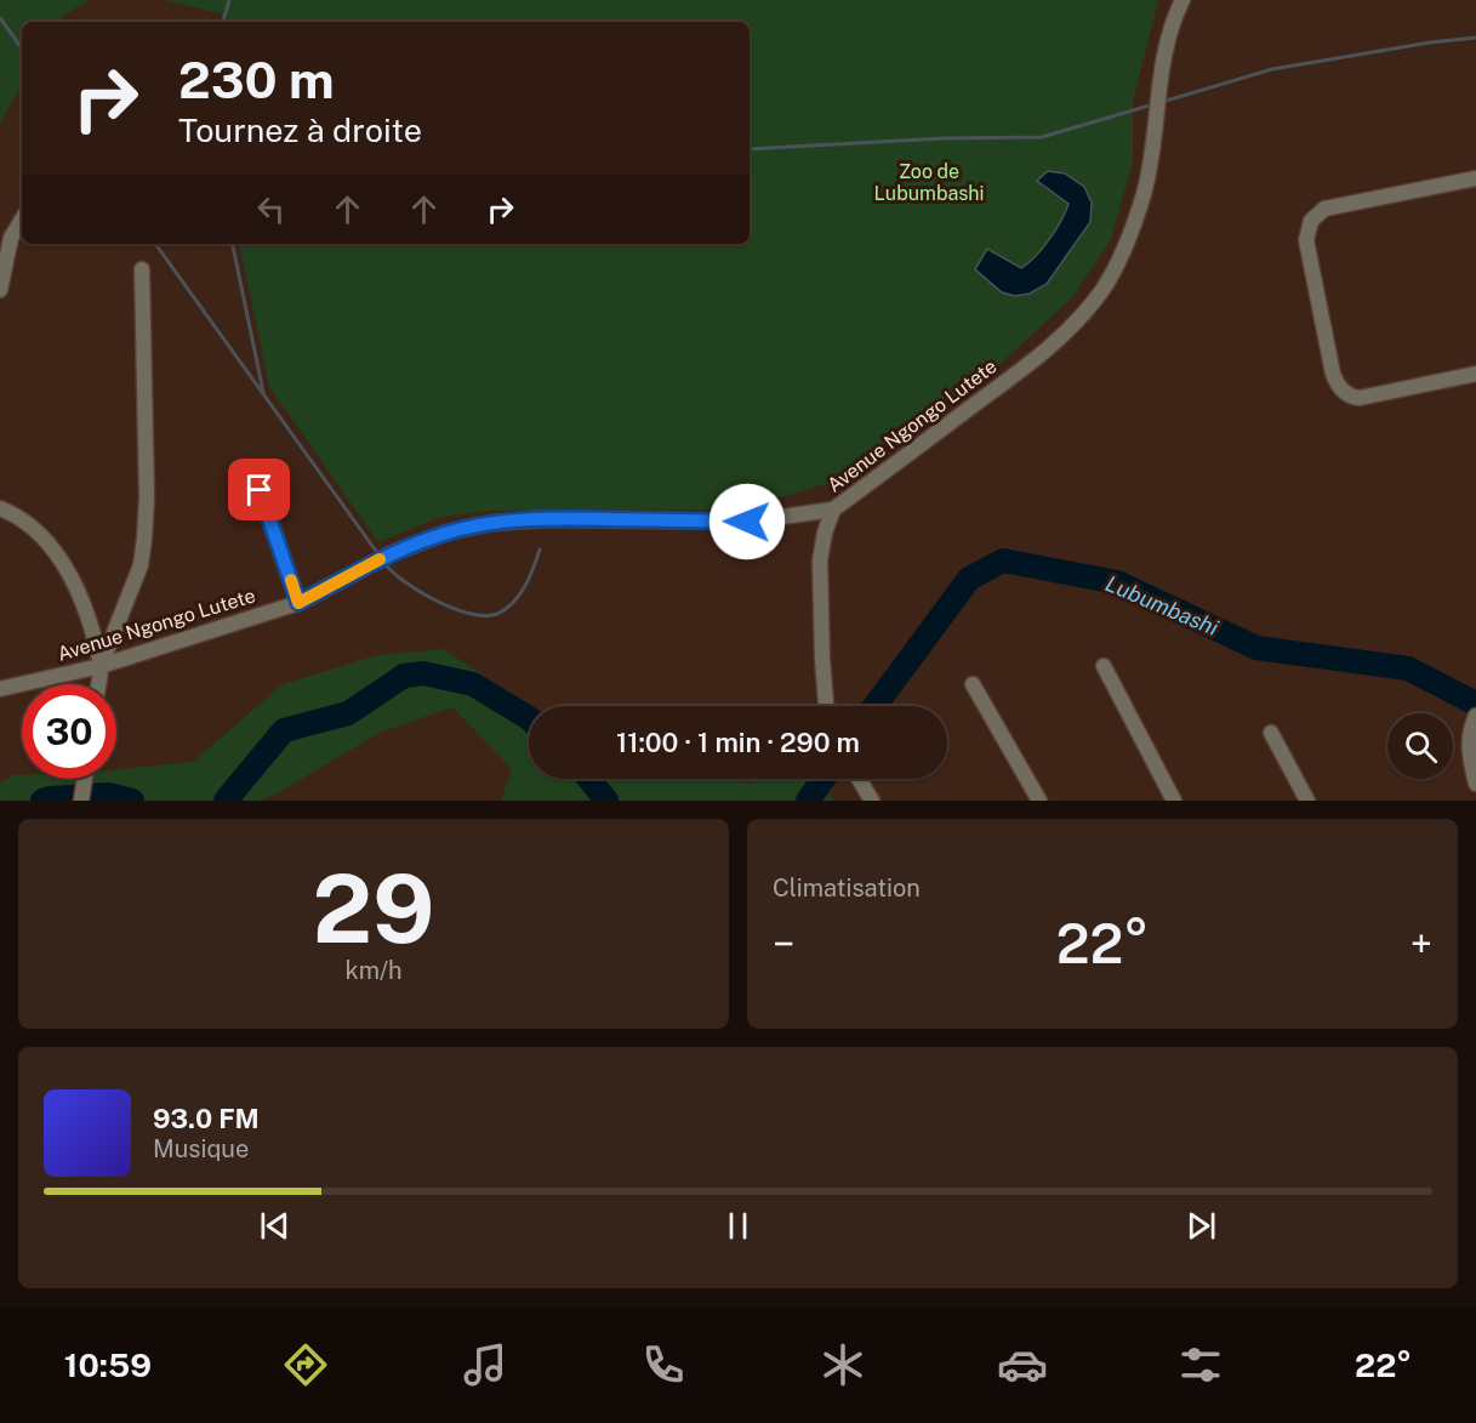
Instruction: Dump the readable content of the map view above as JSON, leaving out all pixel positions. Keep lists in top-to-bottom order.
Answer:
{
  "streets": {
    "street": ["Avenue Ngongo Lutete"]
  },
  "water": ["Lubumbashi"],
  "parks": ["Zoo de Lubumbashi"],
  "page": {
    "turn": ["230 m", "Tournez à droite"],
    "limit": "30",
    "trip": "11:00 · 1 min · 290 m",
    "tile": [
      ["29", "km/h"],
      "Climatisation"
    ],
    "heat": ["−", "22°", "+"],
    "song": ["93.0 FM", "Musique"],
    "tabs": ["10:59", "22°"]
  }
}
